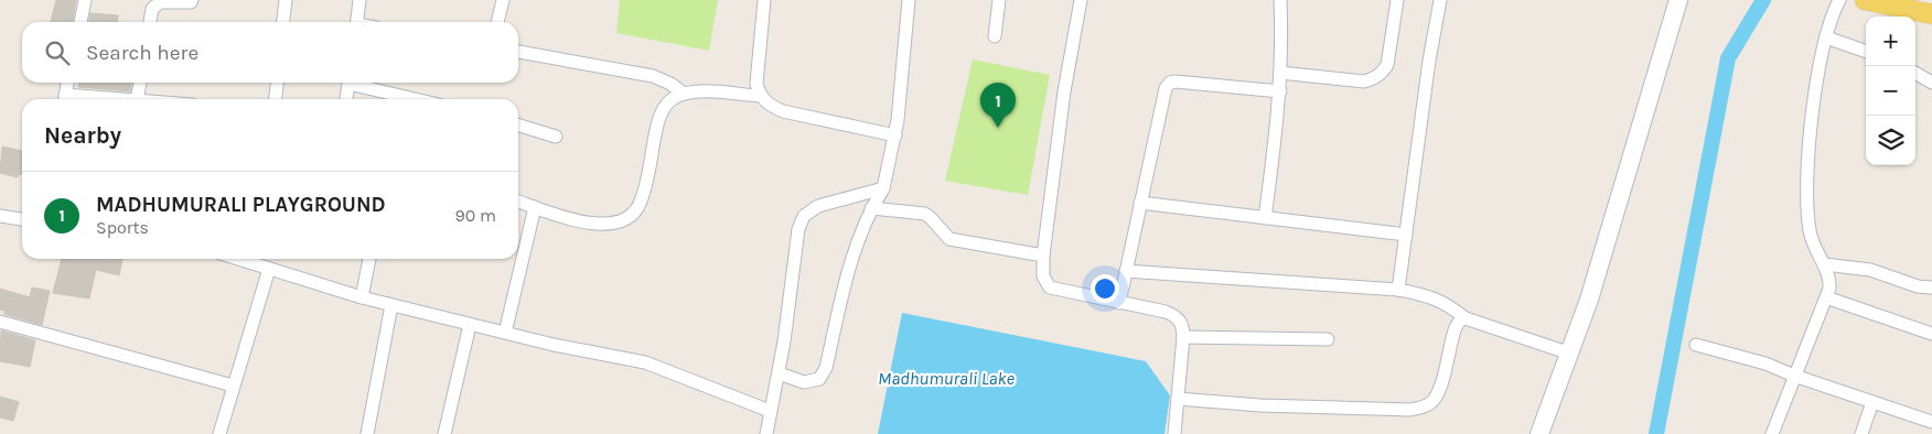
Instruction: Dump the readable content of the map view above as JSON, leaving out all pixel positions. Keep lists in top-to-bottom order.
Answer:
{
  "water": ["Madhumurali Lake"],
  "page": {
    "map_buttons": ["+", "−"],
    "search": "Search here",
    "pins": "1",
    "heading": "Nearby",
    "list": [
      {
        "mark": "1",
        "name": "MADHUMURALI PLAYGROUND",
        "note": "Sports",
        "value": "90 m"
      }
    ]
  }
}
